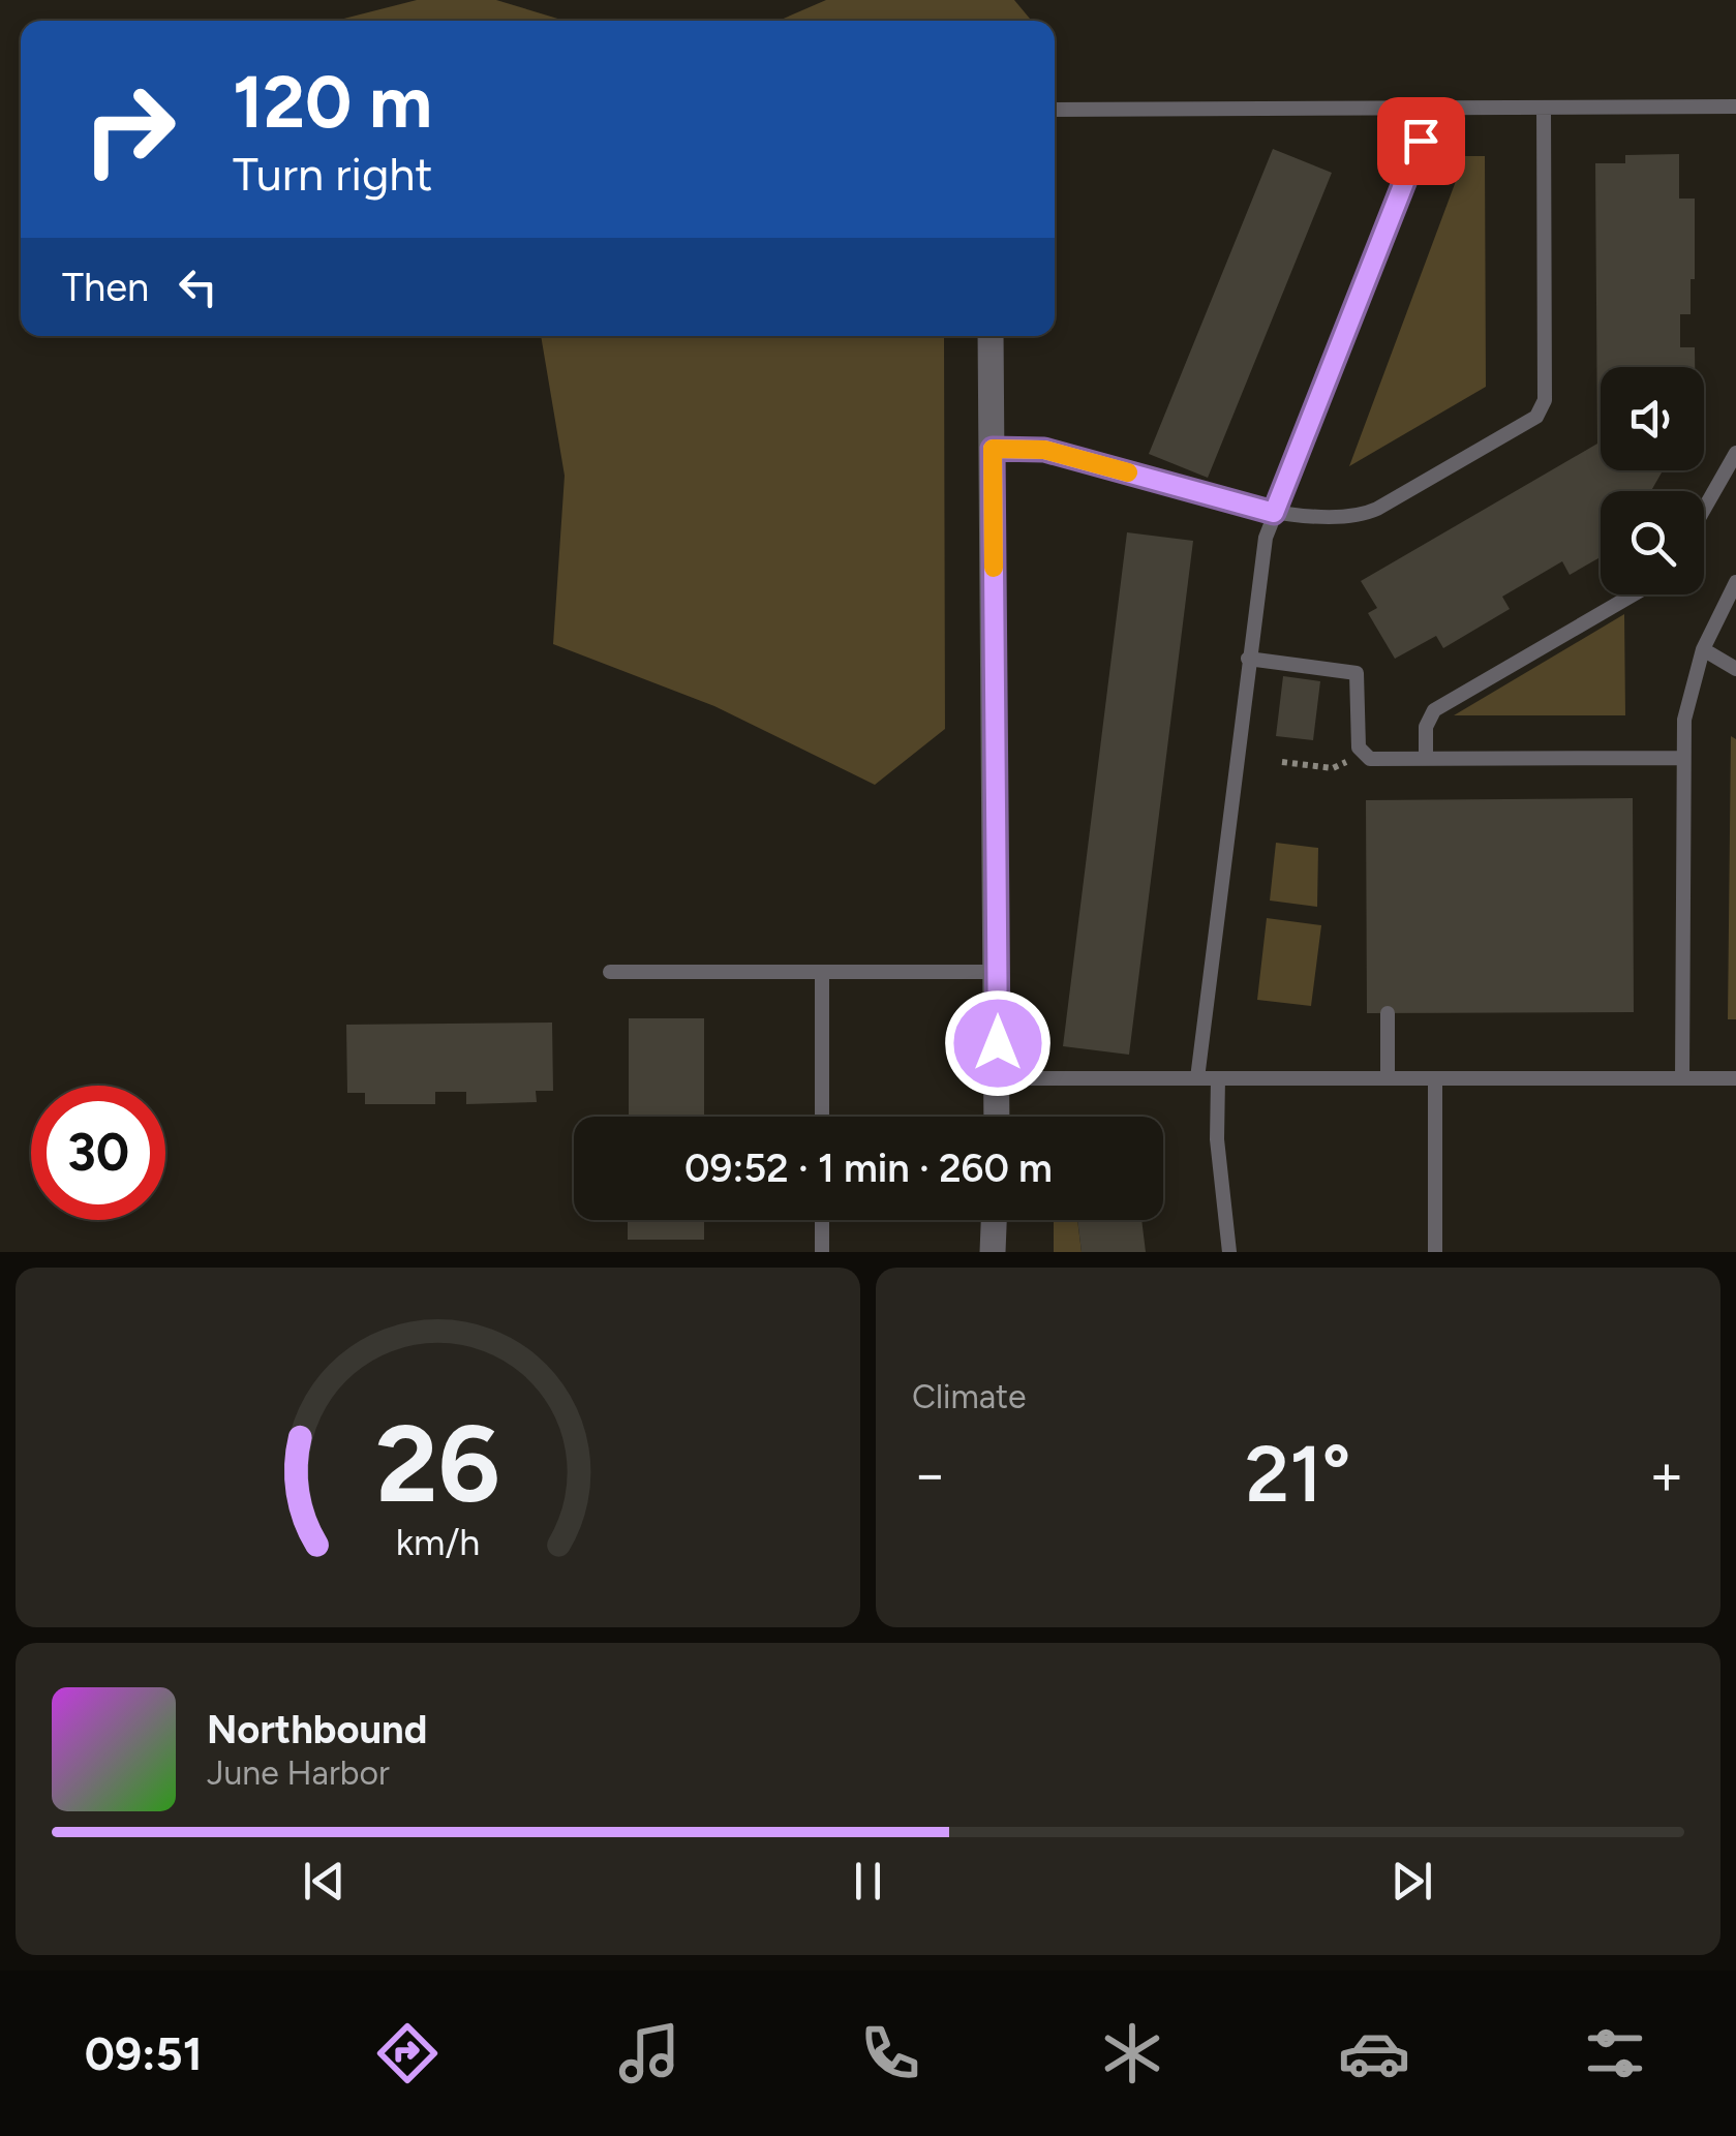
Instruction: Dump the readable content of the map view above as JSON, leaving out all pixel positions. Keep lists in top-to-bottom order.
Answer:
{
  "page": {
    "turn": ["120 m", "Turn right"],
    "then": "Then",
    "limit": "30",
    "trip": "09:52 · 1 min · 260 m",
    "tile": "Climate",
    "heat": ["−", "21°", "+"],
    "song": ["Northbound", "June Harbor"],
    "tabs": "09:51",
    "gauge": ["26", "km/h"]
  }
}
